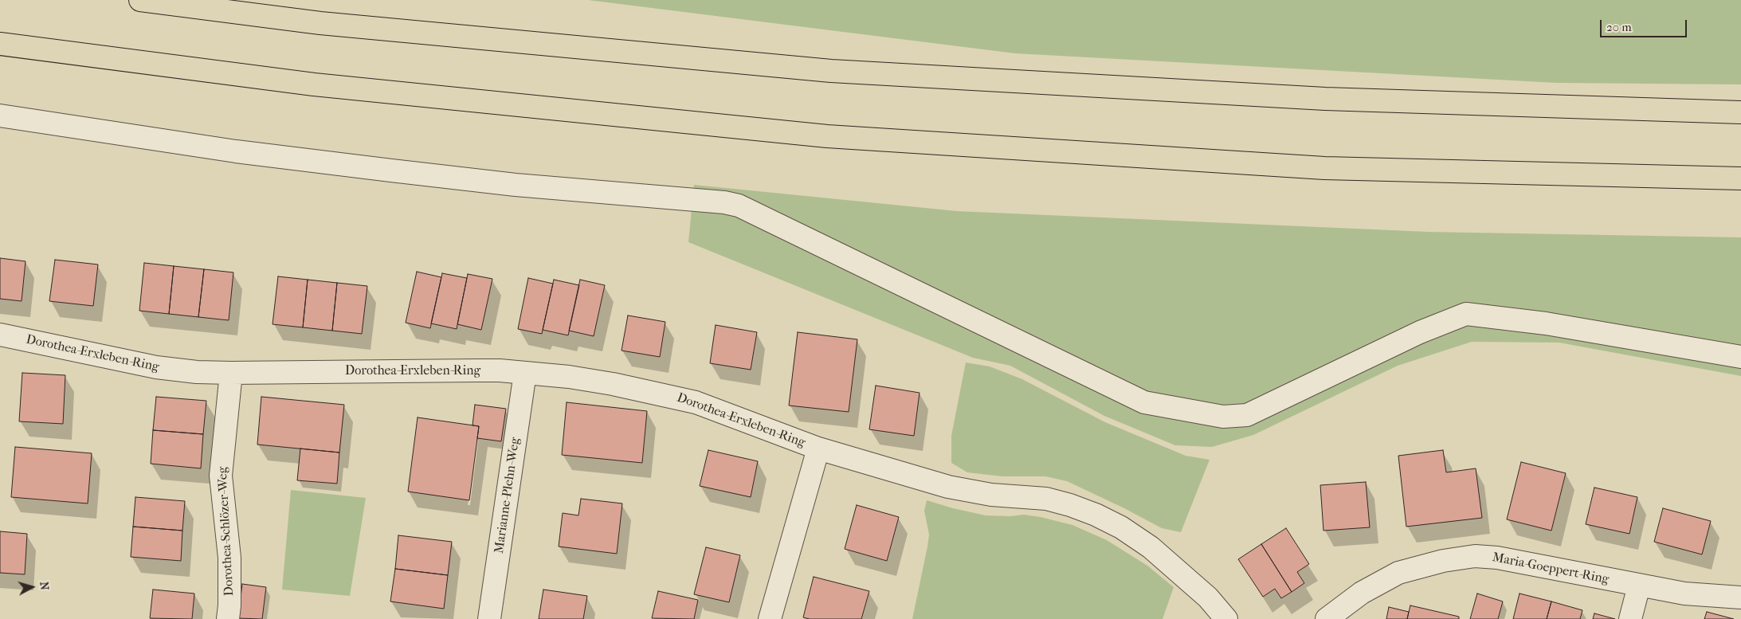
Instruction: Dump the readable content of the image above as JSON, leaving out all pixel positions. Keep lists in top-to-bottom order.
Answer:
{
  "streets": {
    "street": [
      "Dorothea-Erxleben-Ring",
      "Marianne-Plehn-Weg",
      "Dorothea-Schlözer-Weg",
      "Maria-Goeppert-Ring"
    ]
  },
  "crossings": [
    ["Dorothea-Erxleben-Ring", "Marianne-Plehn-Weg"],
    ["Dorothea-Erxleben-Ring", "Dorothea-Schlözer-Weg"]
  ],
  "scale_bar": "20 m",
  "north": "right"
}
